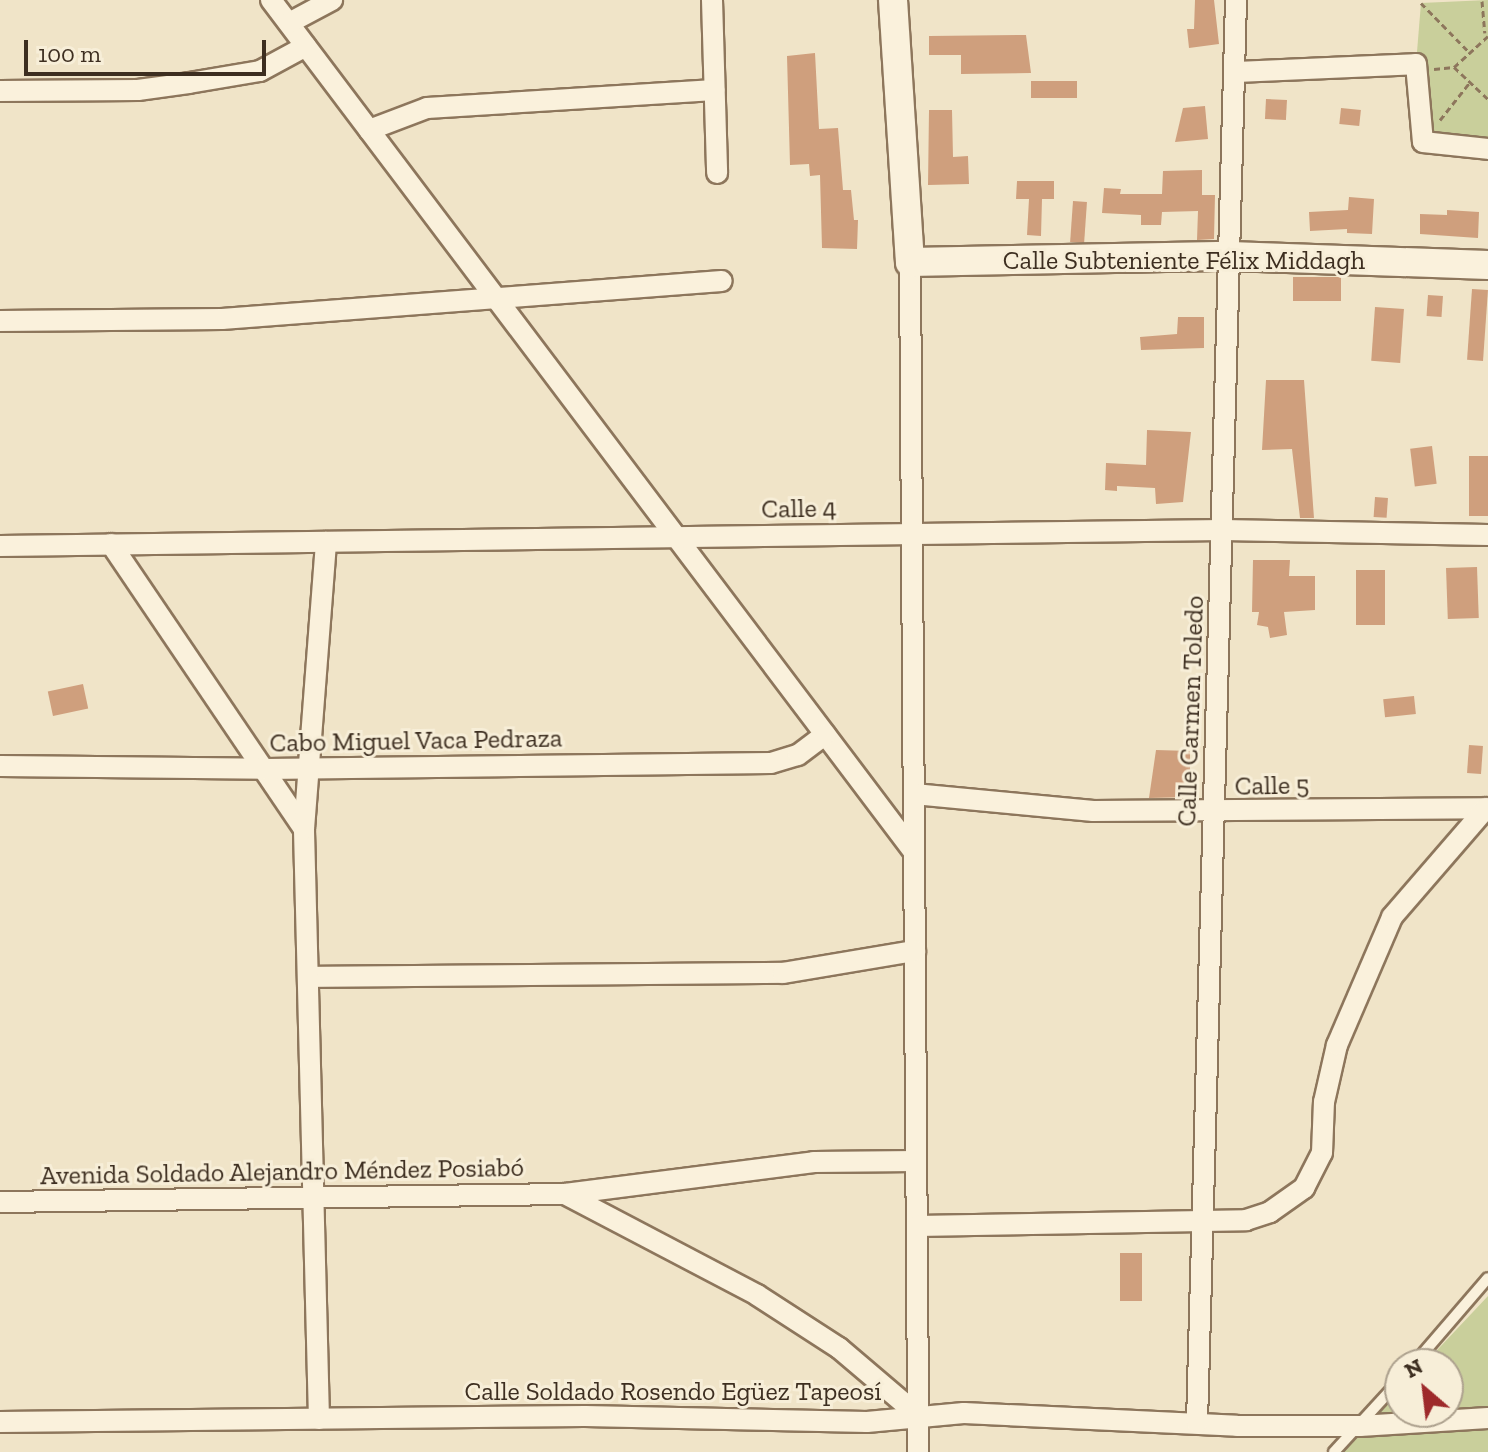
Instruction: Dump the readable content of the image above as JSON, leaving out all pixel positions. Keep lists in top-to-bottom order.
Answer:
{
  "streets": {
    "main road": ["Calle Subteniente Félix Middagh"],
    "street": [
      "Calle 4",
      "Calle Carmen Toledo",
      "Cabo Miguel Vaca Pedraza",
      "Calle 5",
      "Avenida Soldado Alejandro Méndez Posiabó",
      "Calle Soldado Rosendo Egüez Tapeosí"
    ]
  },
  "crossings": [
    ["Calle Subteniente Félix Middagh", "Calle Carmen Toledo"],
    ["Calle 4", "Calle Carmen Toledo"],
    ["Calle Carmen Toledo", "Calle 5"],
    ["Calle Carmen Toledo", "Calle Soldado Rosendo Egüez Tapeosí"]
  ],
  "scale_bar": "100 m",
  "north": "top left"
}
